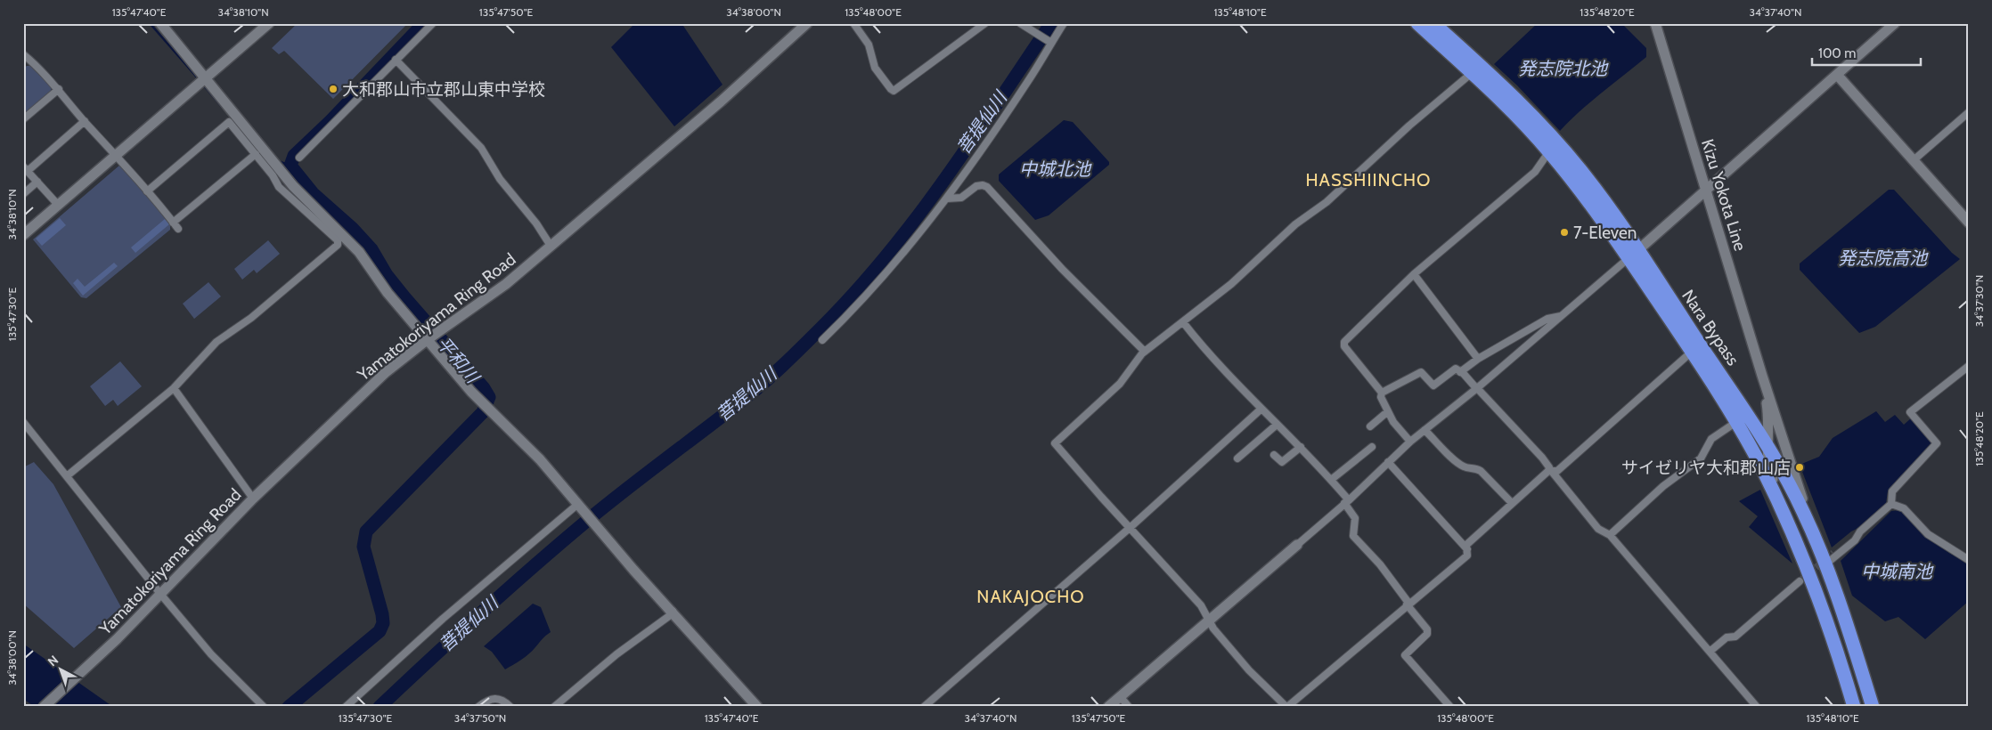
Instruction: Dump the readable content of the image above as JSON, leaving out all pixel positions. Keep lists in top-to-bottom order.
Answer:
{
  "streets": {
    "highway": ["Nara Bypass"],
    "street": ["Kizu Yokota Line", "Yamatokoriyama Ring Road"]
  },
  "crossings": [
    ["Kizu Yokota Line", "Nara Bypass"]
  ],
  "districts": ["HASSHIINCHO", "NAKAJOCHO"],
  "water": [
    "発志院北池",
    "菩提仙川",
    "中城北池",
    "発志院高池",
    "平和川",
    "中城南池"
  ],
  "places": ["大和郡山市立郡山東中学校", "7-Eleven", "サイゼリヤ大和郡山店"],
  "scale_bar": "100 m",
  "north": "top left",
  "coordinates": [
    "135°47'40\"E",
    "34°38'10\"N",
    "135°47'50\"E",
    "34°38'00\"N",
    "135°48'00\"E",
    "135°48'10\"E",
    "135°48'20\"E",
    "34°37'40\"N",
    "34°37'30\"N",
    "135°47'30\"E",
    "34°37'50\"N"
  ]
}
